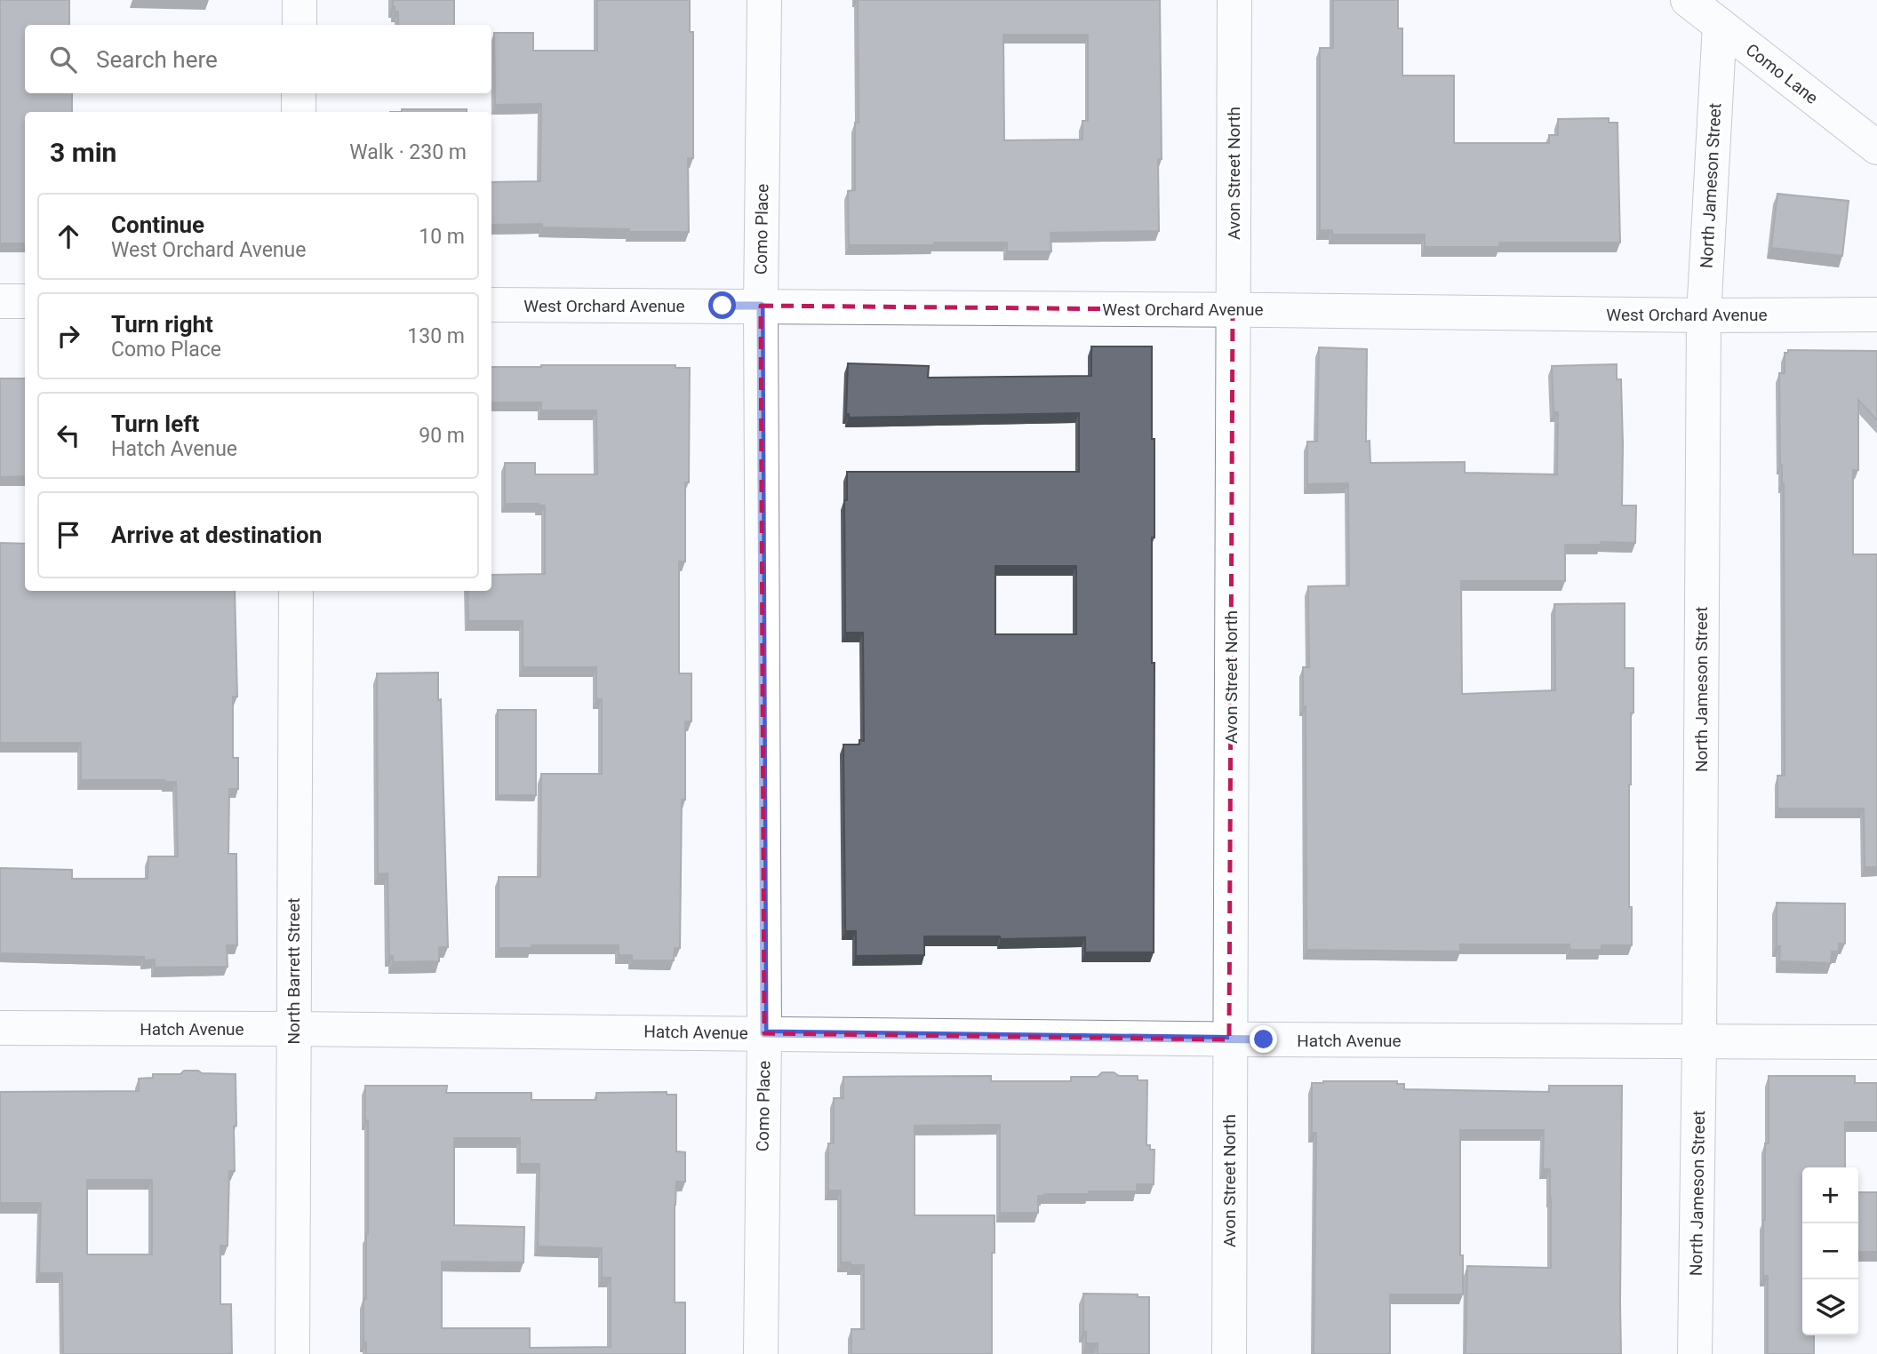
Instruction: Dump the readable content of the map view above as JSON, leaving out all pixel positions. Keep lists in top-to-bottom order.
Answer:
{
  "streets": {
    "street": [
      "Como Lane",
      "Avon Street North",
      "North Jameson Street",
      "Como Place",
      "West Orchard Avenue",
      "North Barrett Street",
      "Hatch Avenue"
    ]
  },
  "crossings": [
    ["Como Lane", "North Jameson Street"],
    ["Avon Street North", "West Orchard Avenue"],
    ["Avon Street North", "Hatch Avenue"],
    ["North Jameson Street", "West Orchard Avenue"],
    ["North Jameson Street", "Hatch Avenue"],
    ["Como Place", "West Orchard Avenue"],
    ["Como Place", "Hatch Avenue"],
    ["North Barrett Street", "Hatch Avenue"]
  ],
  "page": {
    "search": "Search here",
    "heading": ["3 min", "Walk · 230 m"],
    "list": [
      ["Continue", "West Orchard Avenue", "10 m"],
      ["Turn right", "Como Place", "130 m"],
      ["Turn left", "Hatch Avenue", "90 m"],
      "Arrive at destination"
    ],
    "map_buttons": ["+", "−"]
  }
}
